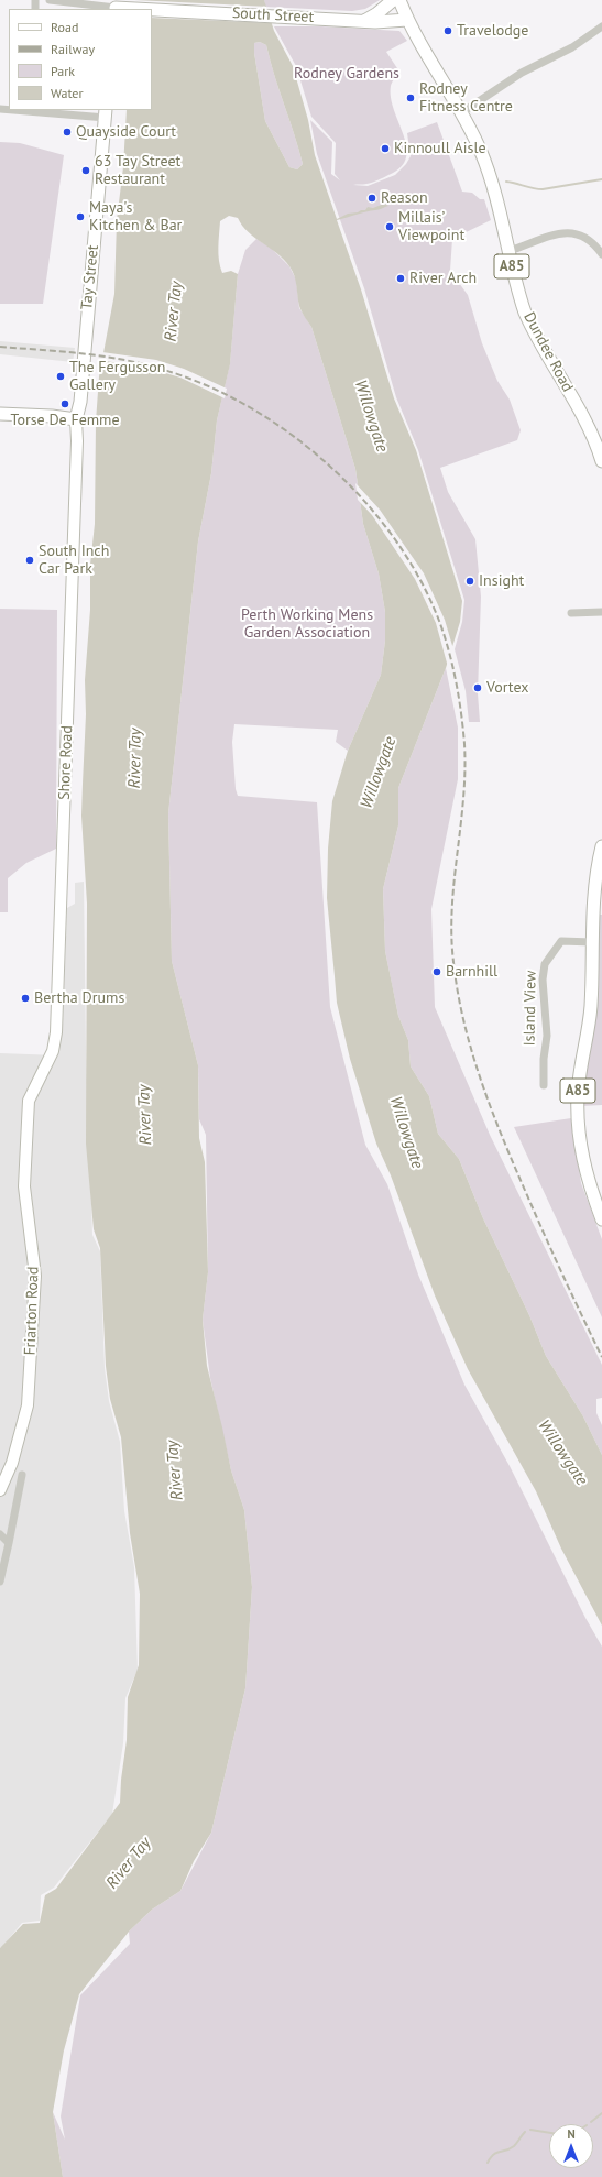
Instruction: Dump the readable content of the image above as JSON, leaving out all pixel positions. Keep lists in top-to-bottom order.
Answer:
{
  "streets": {
    "main road": [
      "South Street",
      "A85",
      "Tay Street",
      "Dundee Road"
    ],
    "street": ["Shore Road", "Island View", "Friarton Road"]
  },
  "crossings": [
    ["South Street", "Dundee Road"],
    ["A85", "Island View"],
    ["Tay Street", "Shore Road"],
    ["Shore Road", "Friarton Road"]
  ],
  "water": ["River Tay", "Willowgate"],
  "parks": ["Rodney Gardens", "Perth Working Mens Garden Association"],
  "places": [
    "Travelodge",
    "Rodney Fitness Centre",
    "Quayside Court",
    "Kinnoull Aisle",
    "63 Tay Street Restaurant",
    "Reason",
    "Maya's Kitchen & Bar",
    "Millais’ Viewpoint",
    "River Arch",
    "The Fergusson Gallery",
    "Torse De Femme",
    "South Inch Car Park",
    "Insight",
    "Vortex",
    "Barnhill",
    "Bertha Drums"
  ],
  "legend": [
    "Road",
    "Railway",
    "Park",
    "Water"
  ],
  "north": "top"
}
